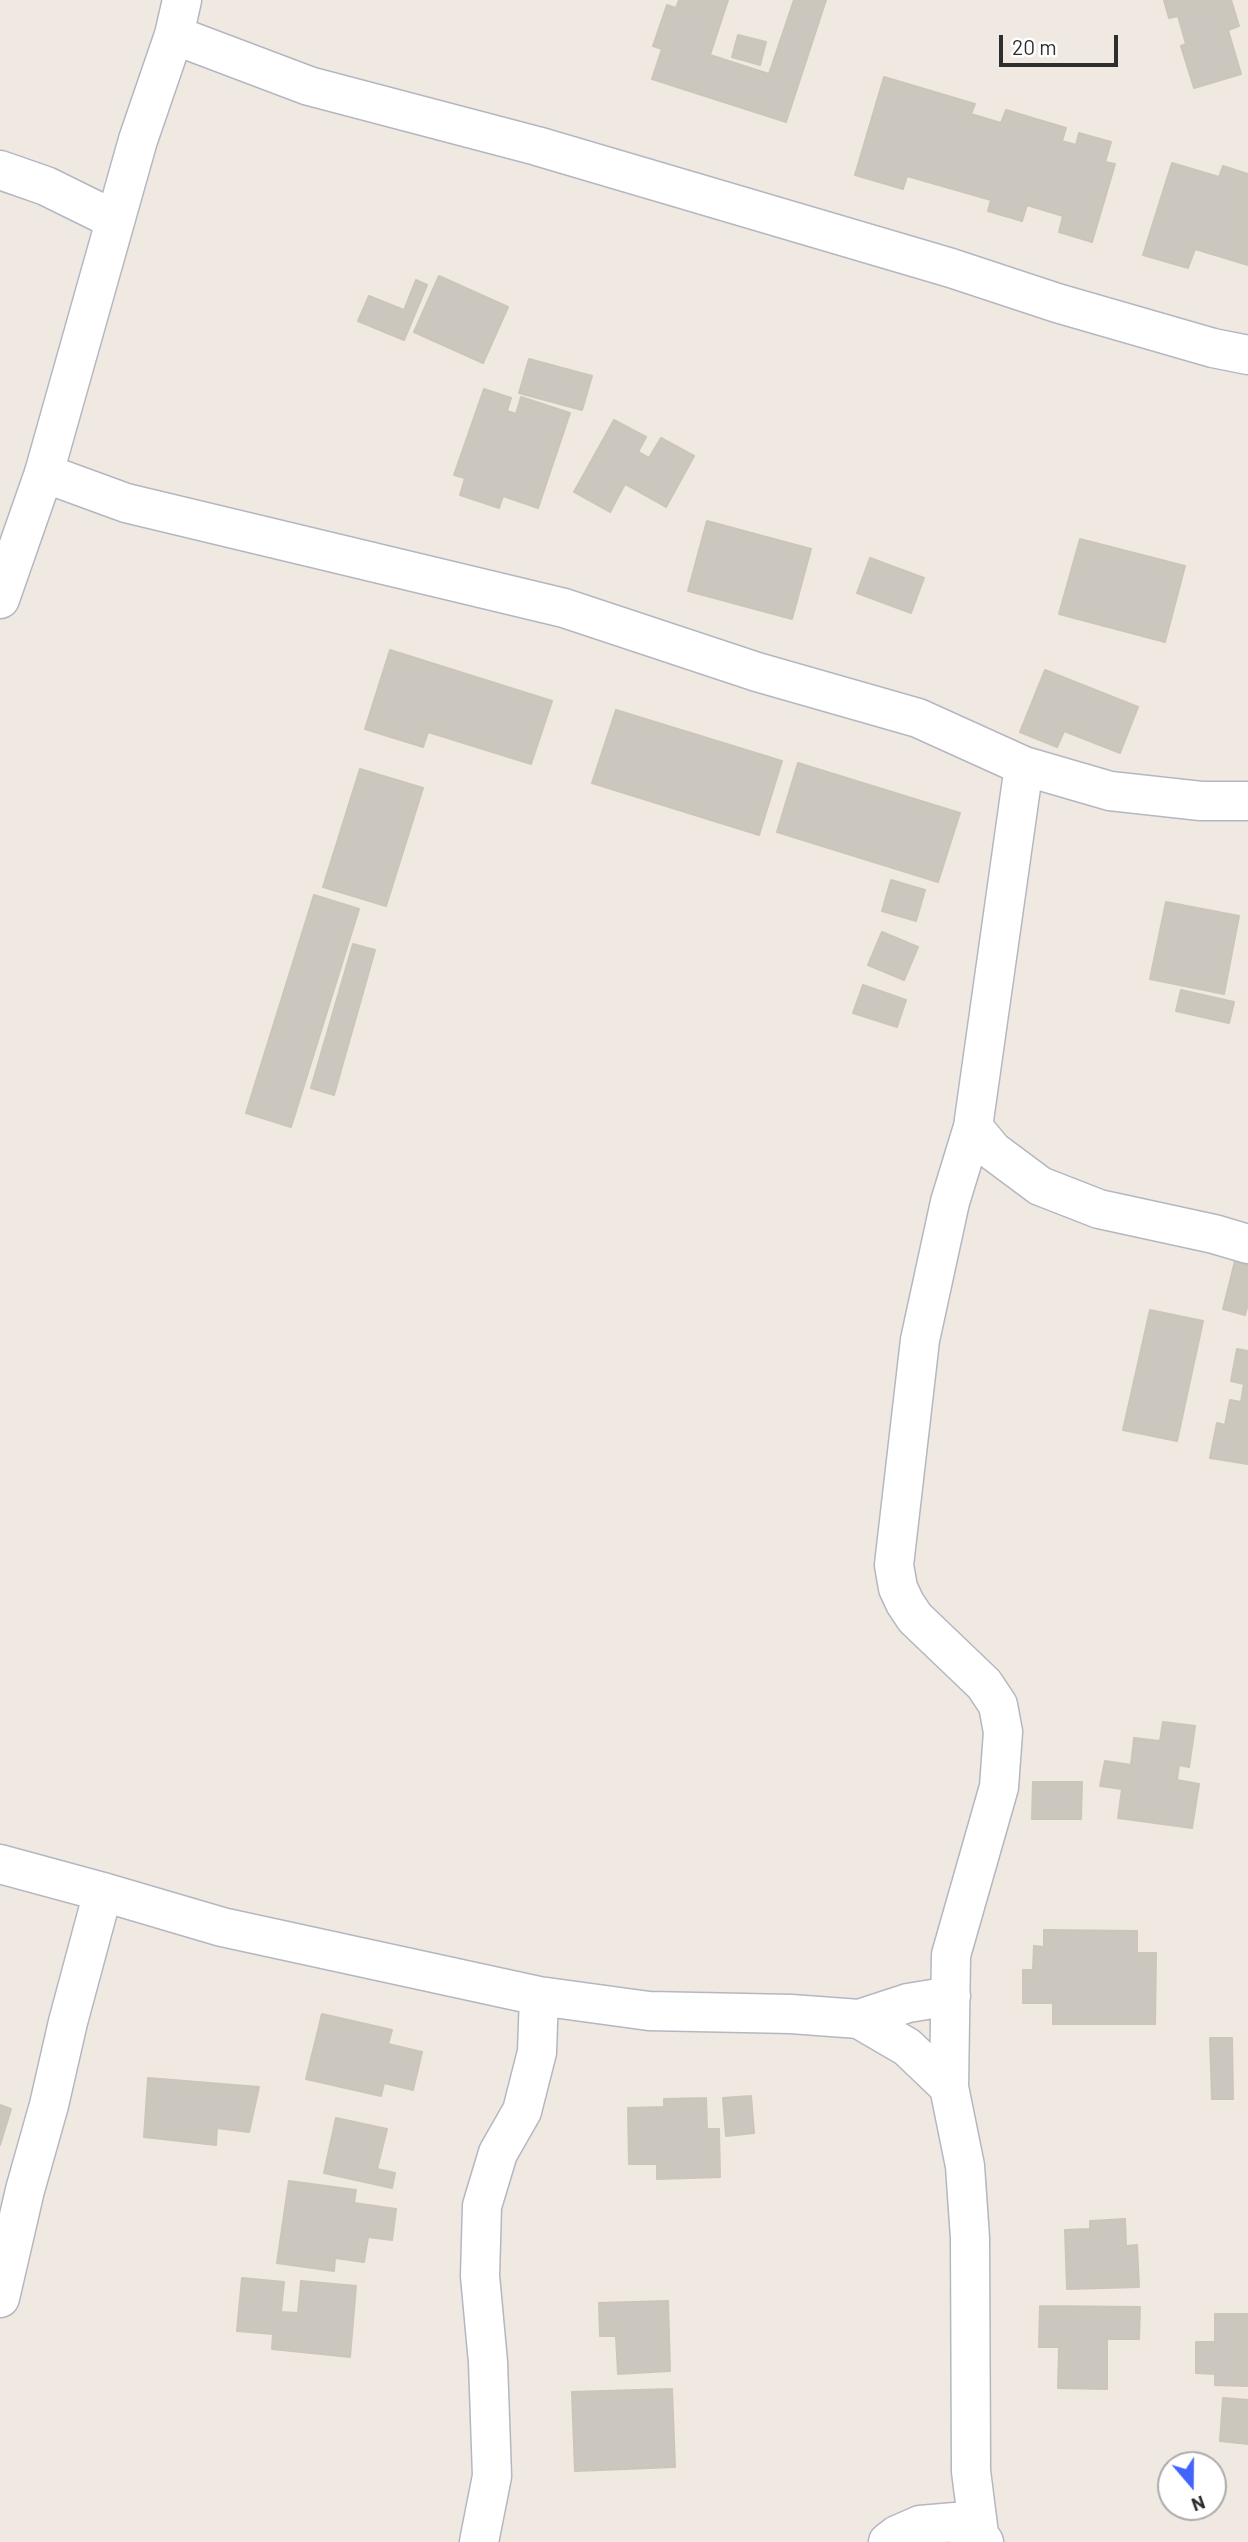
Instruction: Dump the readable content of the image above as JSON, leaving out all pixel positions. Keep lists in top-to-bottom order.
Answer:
{
  "scale_bar": "20 m",
  "north": "bottom"
}
